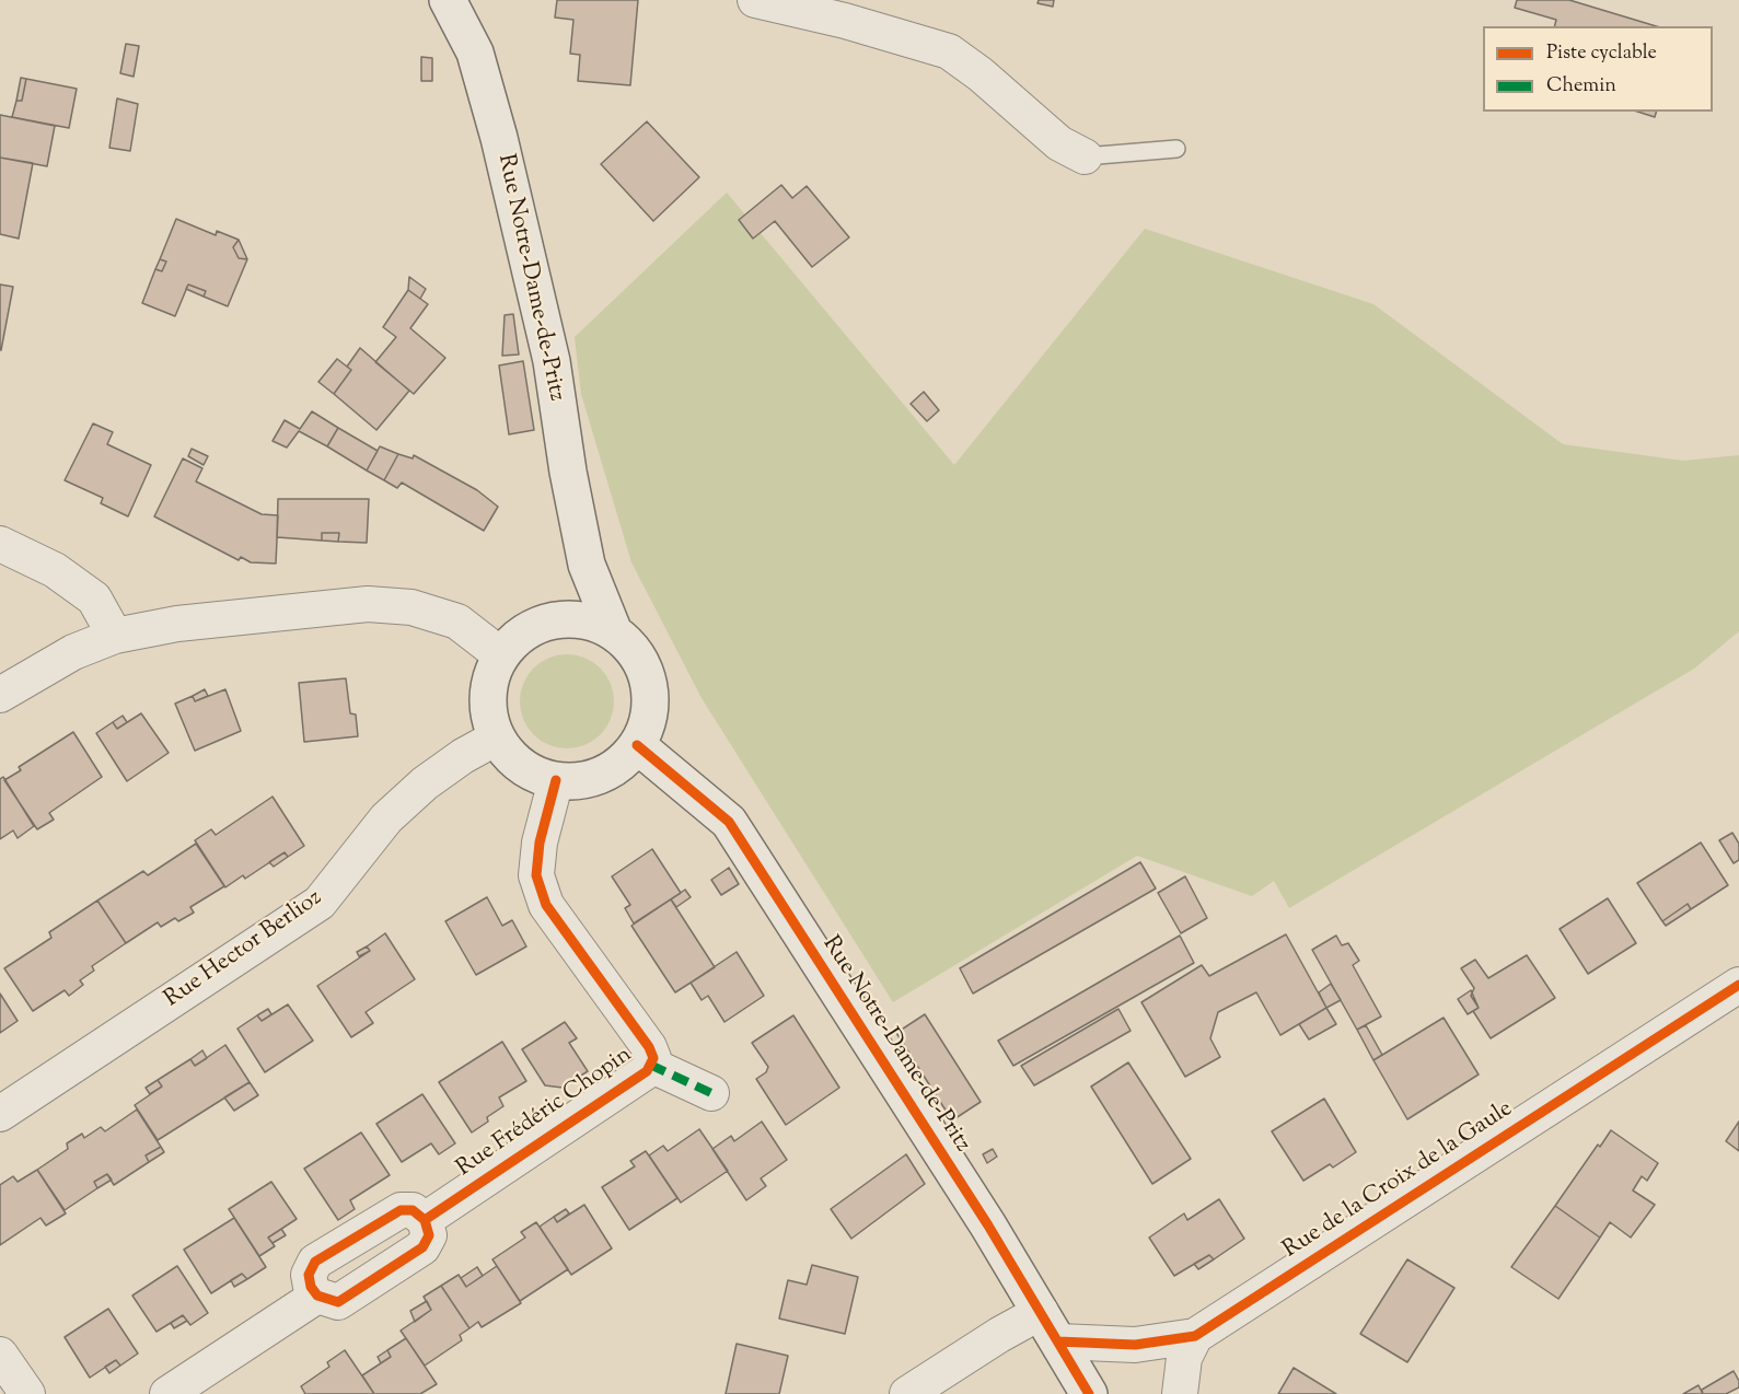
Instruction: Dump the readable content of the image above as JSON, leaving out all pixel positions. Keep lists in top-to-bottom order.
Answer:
{
  "streets": {
    "street": [
      "Rue Notre-Dame-de-Pritz",
      "Rue Hector Berlioz",
      "Rue Frédéric Chopin",
      "Rue de la Croix de la Gaule"
    ]
  },
  "crossings": [
    ["Rue Notre-Dame-de-Pritz", "Rue Hector Berlioz"],
    ["Rue Notre-Dame-de-Pritz", "Rue Frédéric Chopin"],
    ["Rue Notre-Dame-de-Pritz", "Rue de la Croix de la Gaule"],
    ["Rue Hector Berlioz", "Rue Frédéric Chopin"]
  ],
  "legend": ["Piste cyclable", "Chemin"]
}
